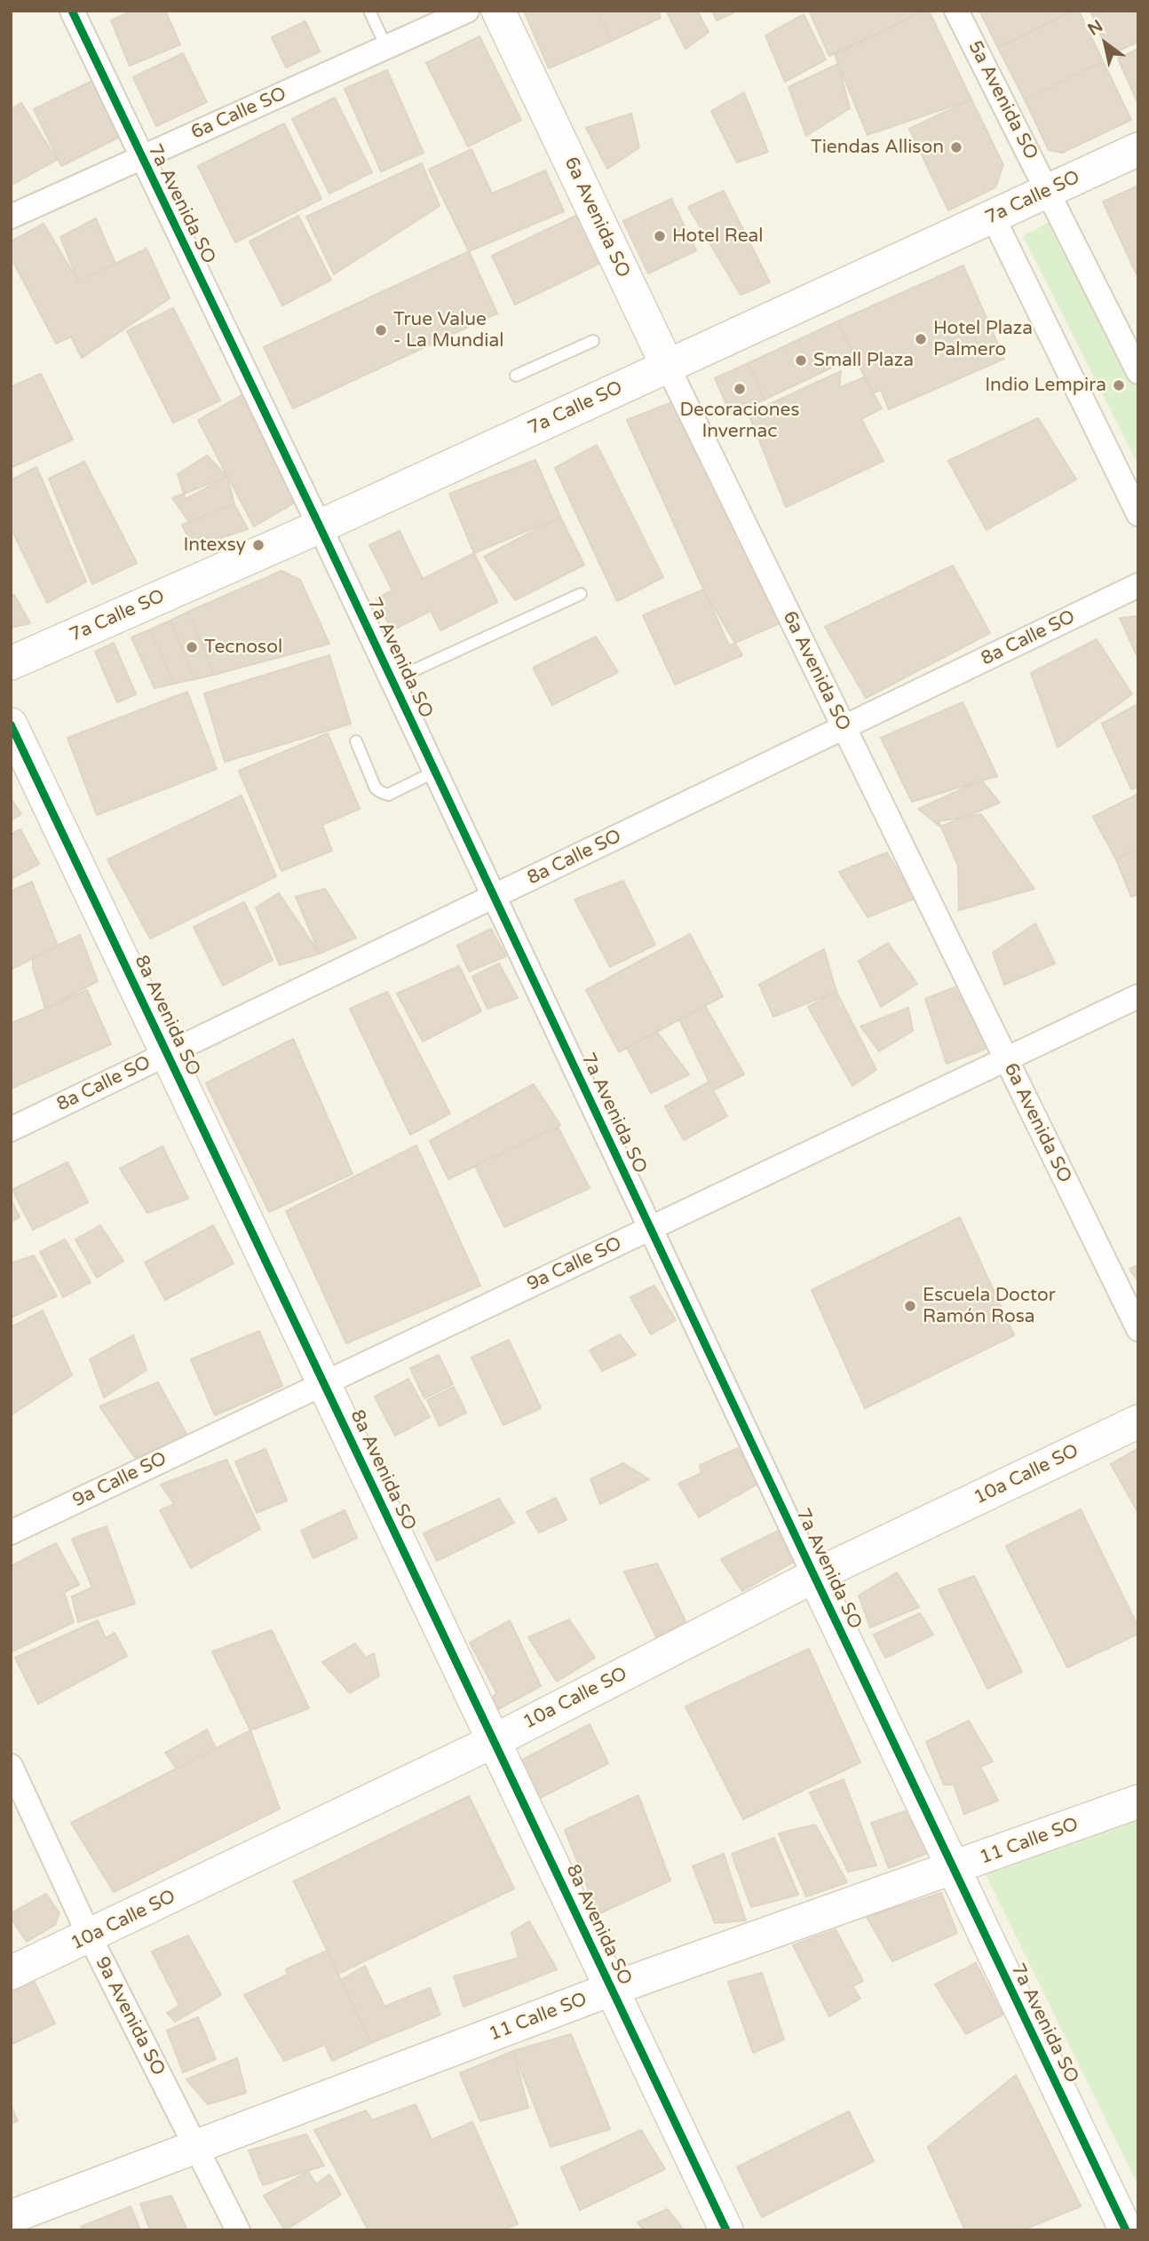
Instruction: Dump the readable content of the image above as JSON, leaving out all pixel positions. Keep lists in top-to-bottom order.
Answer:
{
  "streets": {
    "street": [
      "5a Avenida SO",
      "6a Calle SO",
      "7a Calle SO",
      "7a Avenida SO",
      "6a Avenida SO",
      "8a Calle SO",
      "8a Avenida SO",
      "9a Calle SO",
      "10a Calle SO",
      "11 Calle SO",
      "9a Avenida SO"
    ]
  },
  "crossings": [
    ["5a Avenida SO", "7a Calle SO"],
    ["6a Calle SO", "7a Avenida SO"],
    ["7a Calle SO", "7a Avenida SO"],
    ["7a Calle SO", "6a Avenida SO"],
    ["7a Avenida SO", "8a Calle SO"],
    ["7a Avenida SO", "9a Calle SO"],
    ["7a Avenida SO", "10a Calle SO"],
    ["7a Avenida SO", "11 Calle SO"],
    ["6a Avenida SO", "8a Calle SO"],
    ["6a Avenida SO", "9a Calle SO"],
    ["8a Calle SO", "8a Avenida SO"],
    ["8a Avenida SO", "9a Calle SO"],
    ["8a Avenida SO", "10a Calle SO"],
    ["8a Avenida SO", "11 Calle SO"],
    ["10a Calle SO", "9a Avenida SO"],
    ["11 Calle SO", "9a Avenida SO"]
  ],
  "places": [
    "Tiendas Allison",
    "Hotel Real",
    "True Value - La Mundial",
    "Hotel Plaza Palmero",
    "Small Plaza",
    "Indio Lempira",
    "Decoraciones Invernac",
    "Intexsy",
    "Tecnosol",
    "Escuela Doctor Ramón Rosa"
  ],
  "north": "top left"
}
